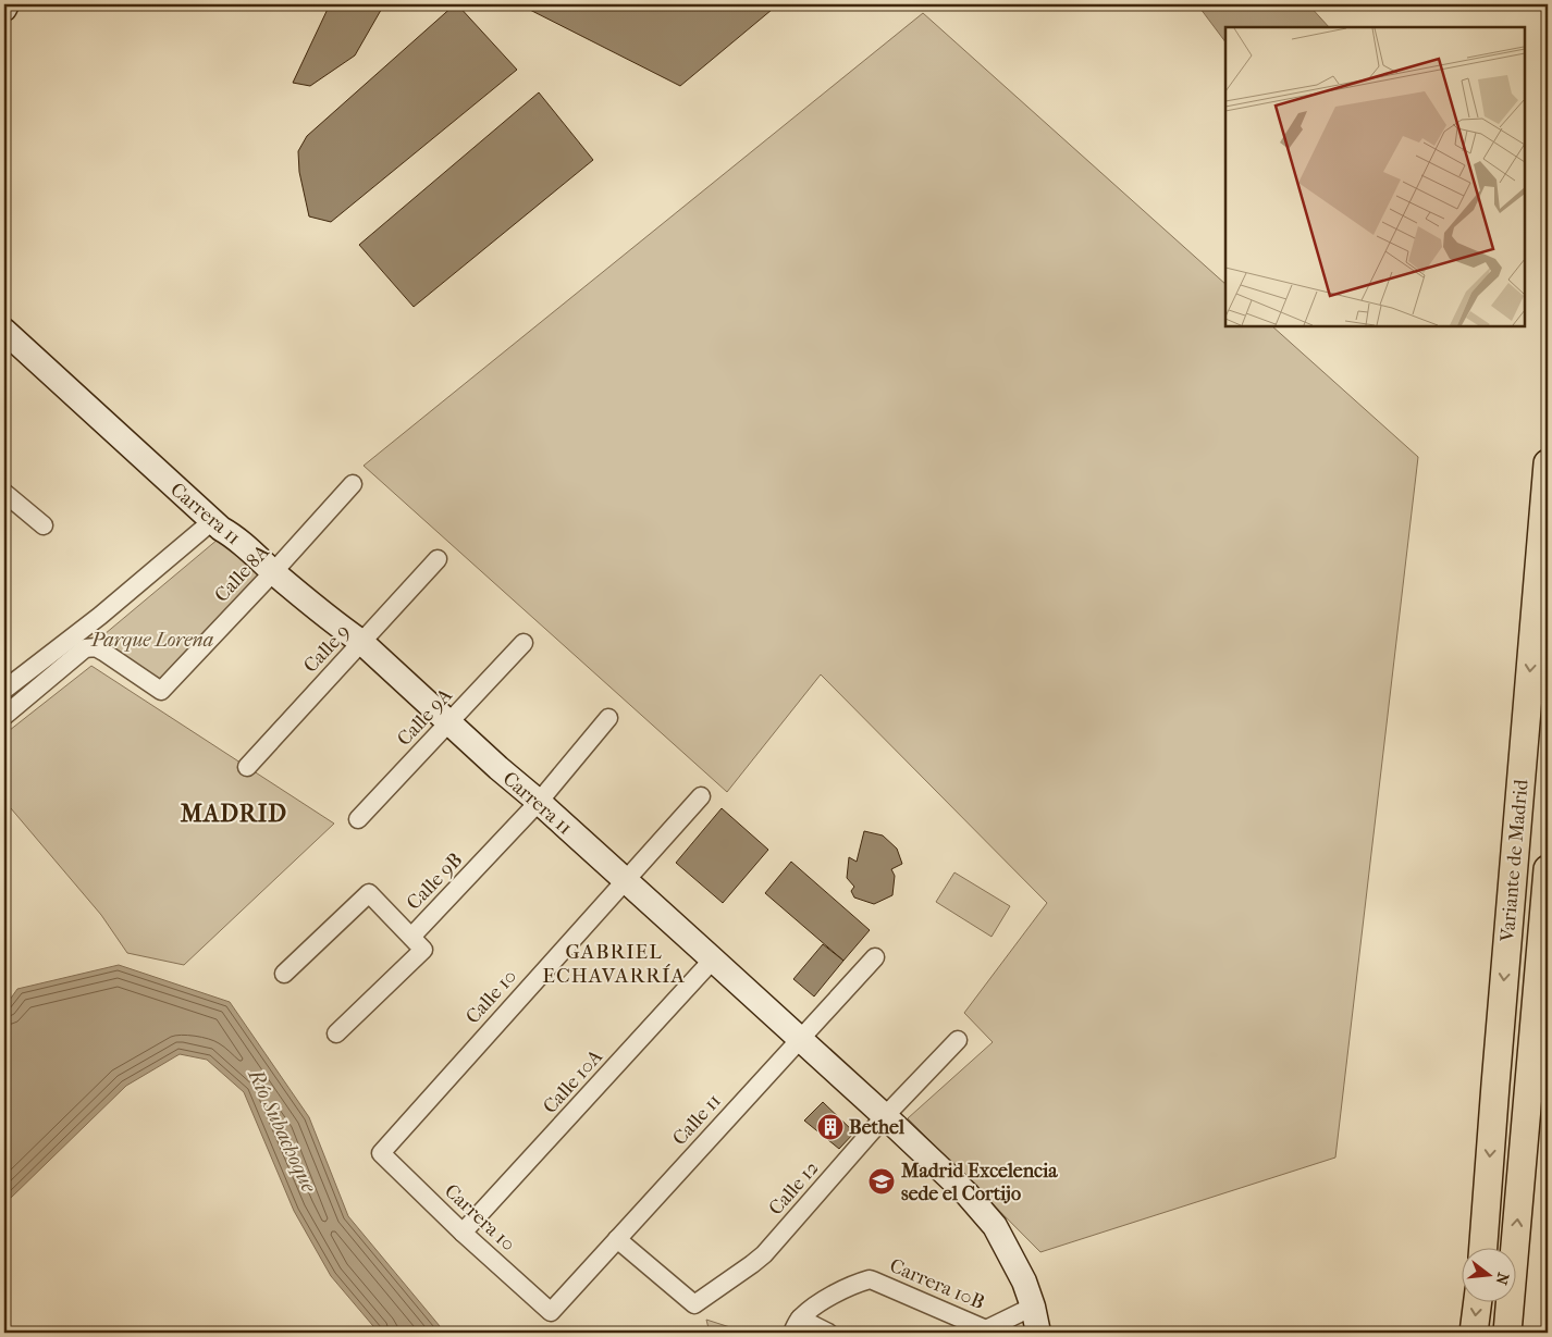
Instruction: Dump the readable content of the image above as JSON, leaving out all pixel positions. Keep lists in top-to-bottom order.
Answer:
{
  "streets": {
    "main road": ["Variante de Madrid"],
    "street": [
      "Carrera 11",
      "Calle 8A",
      "Calle 9",
      "Calle 9A",
      "Calle 9B",
      "Calle 10",
      "Calle 10A",
      "Calle 11",
      "Calle 12",
      "Carrera 10",
      "Carrera 10B"
    ]
  },
  "crossings": [
    ["Carrera 11", "Calle 8A"],
    ["Carrera 11", "Calle 9"],
    ["Carrera 11", "Calle 9A"],
    ["Carrera 11", "Calle 9B"],
    ["Carrera 11", "Calle 10"],
    ["Carrera 11", "Calle 10A"],
    ["Carrera 11", "Calle 11"],
    ["Carrera 11", "Calle 12"],
    ["Calle 10", "Carrera 10"],
    ["Calle 10A", "Carrera 10"],
    ["Calle 11", "Calle 12"],
    ["Calle 11", "Carrera 10"]
  ],
  "districts": ["MADRID", "GABRIEL ECHAVARRÍA"],
  "water": ["Río Subachoque"],
  "parks": ["Parque Lorena"],
  "places": {
    "building": ["Bethel"],
    "school or university": ["Madrid Excelencia sede el Cortijo"]
  },
  "north": "right"
}
